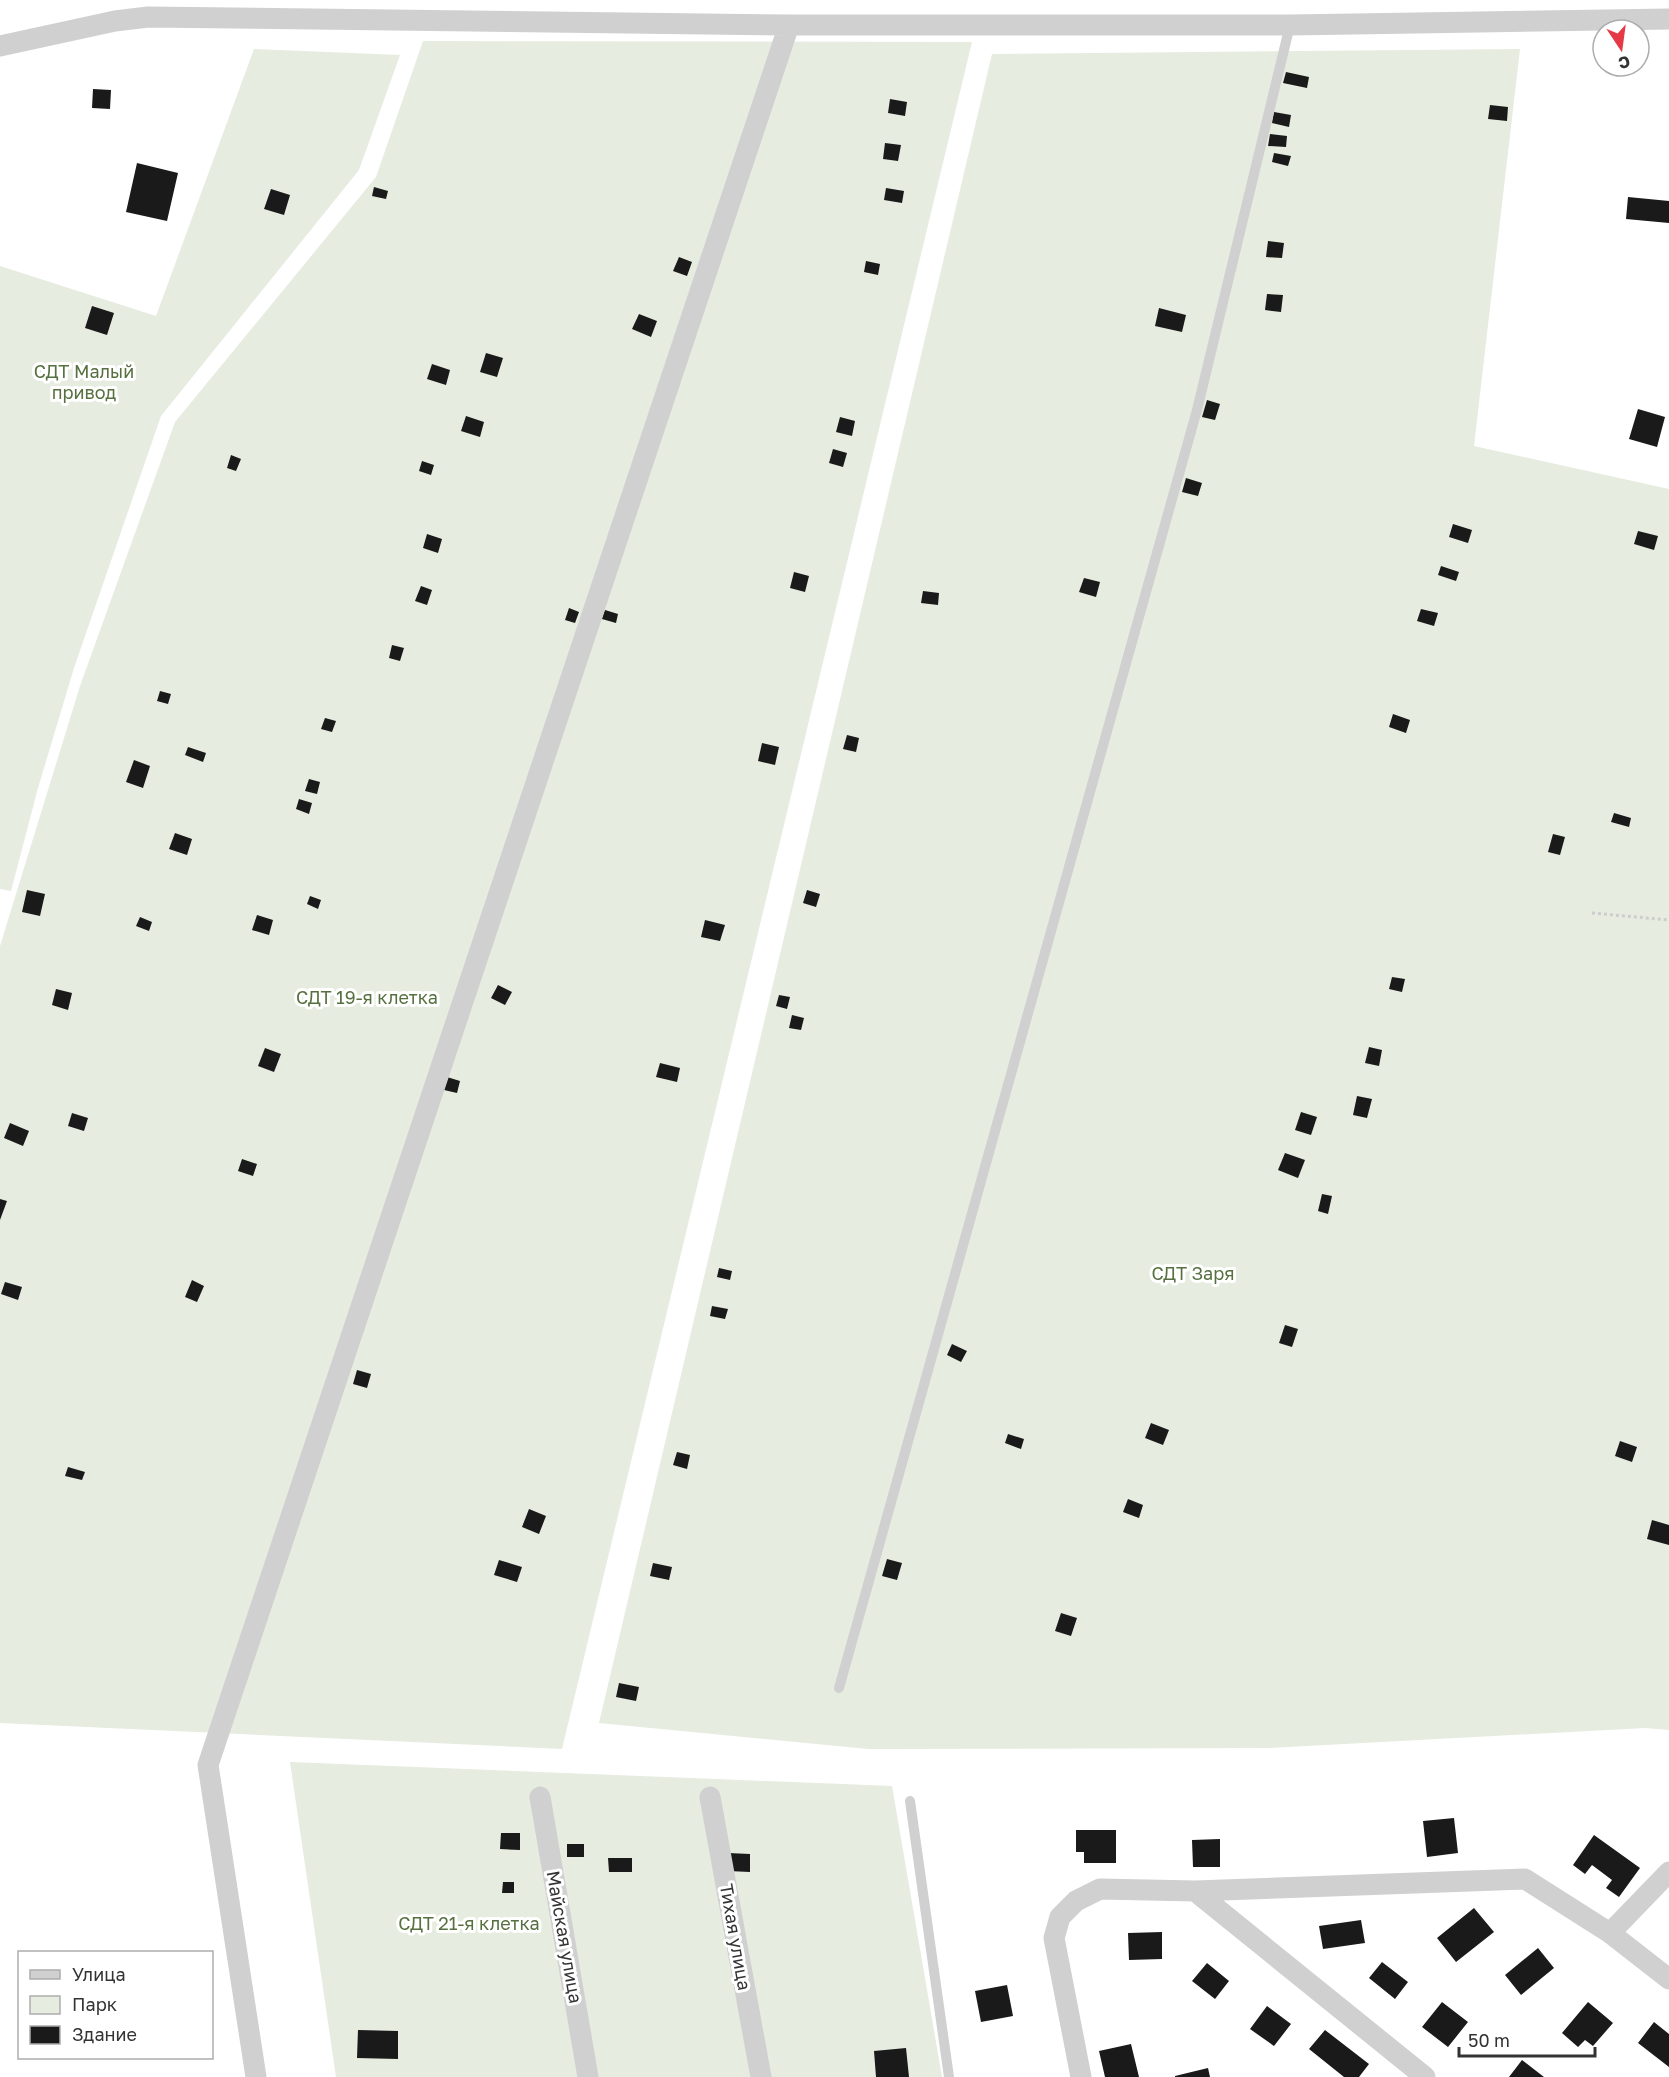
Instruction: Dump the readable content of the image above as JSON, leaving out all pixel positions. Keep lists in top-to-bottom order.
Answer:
{
  "streets": {
    "street": ["Майская улица", "Тихая улица"]
  },
  "parks": [
    "СДТ Малый привод",
    "СДТ 19-я клетка",
    "СДТ Заря",
    "СДТ 21-я клетка"
  ],
  "legend": ["Улица", "Парк", "Здание"],
  "scale_bar": "50 m",
  "north": "bottom"
}
